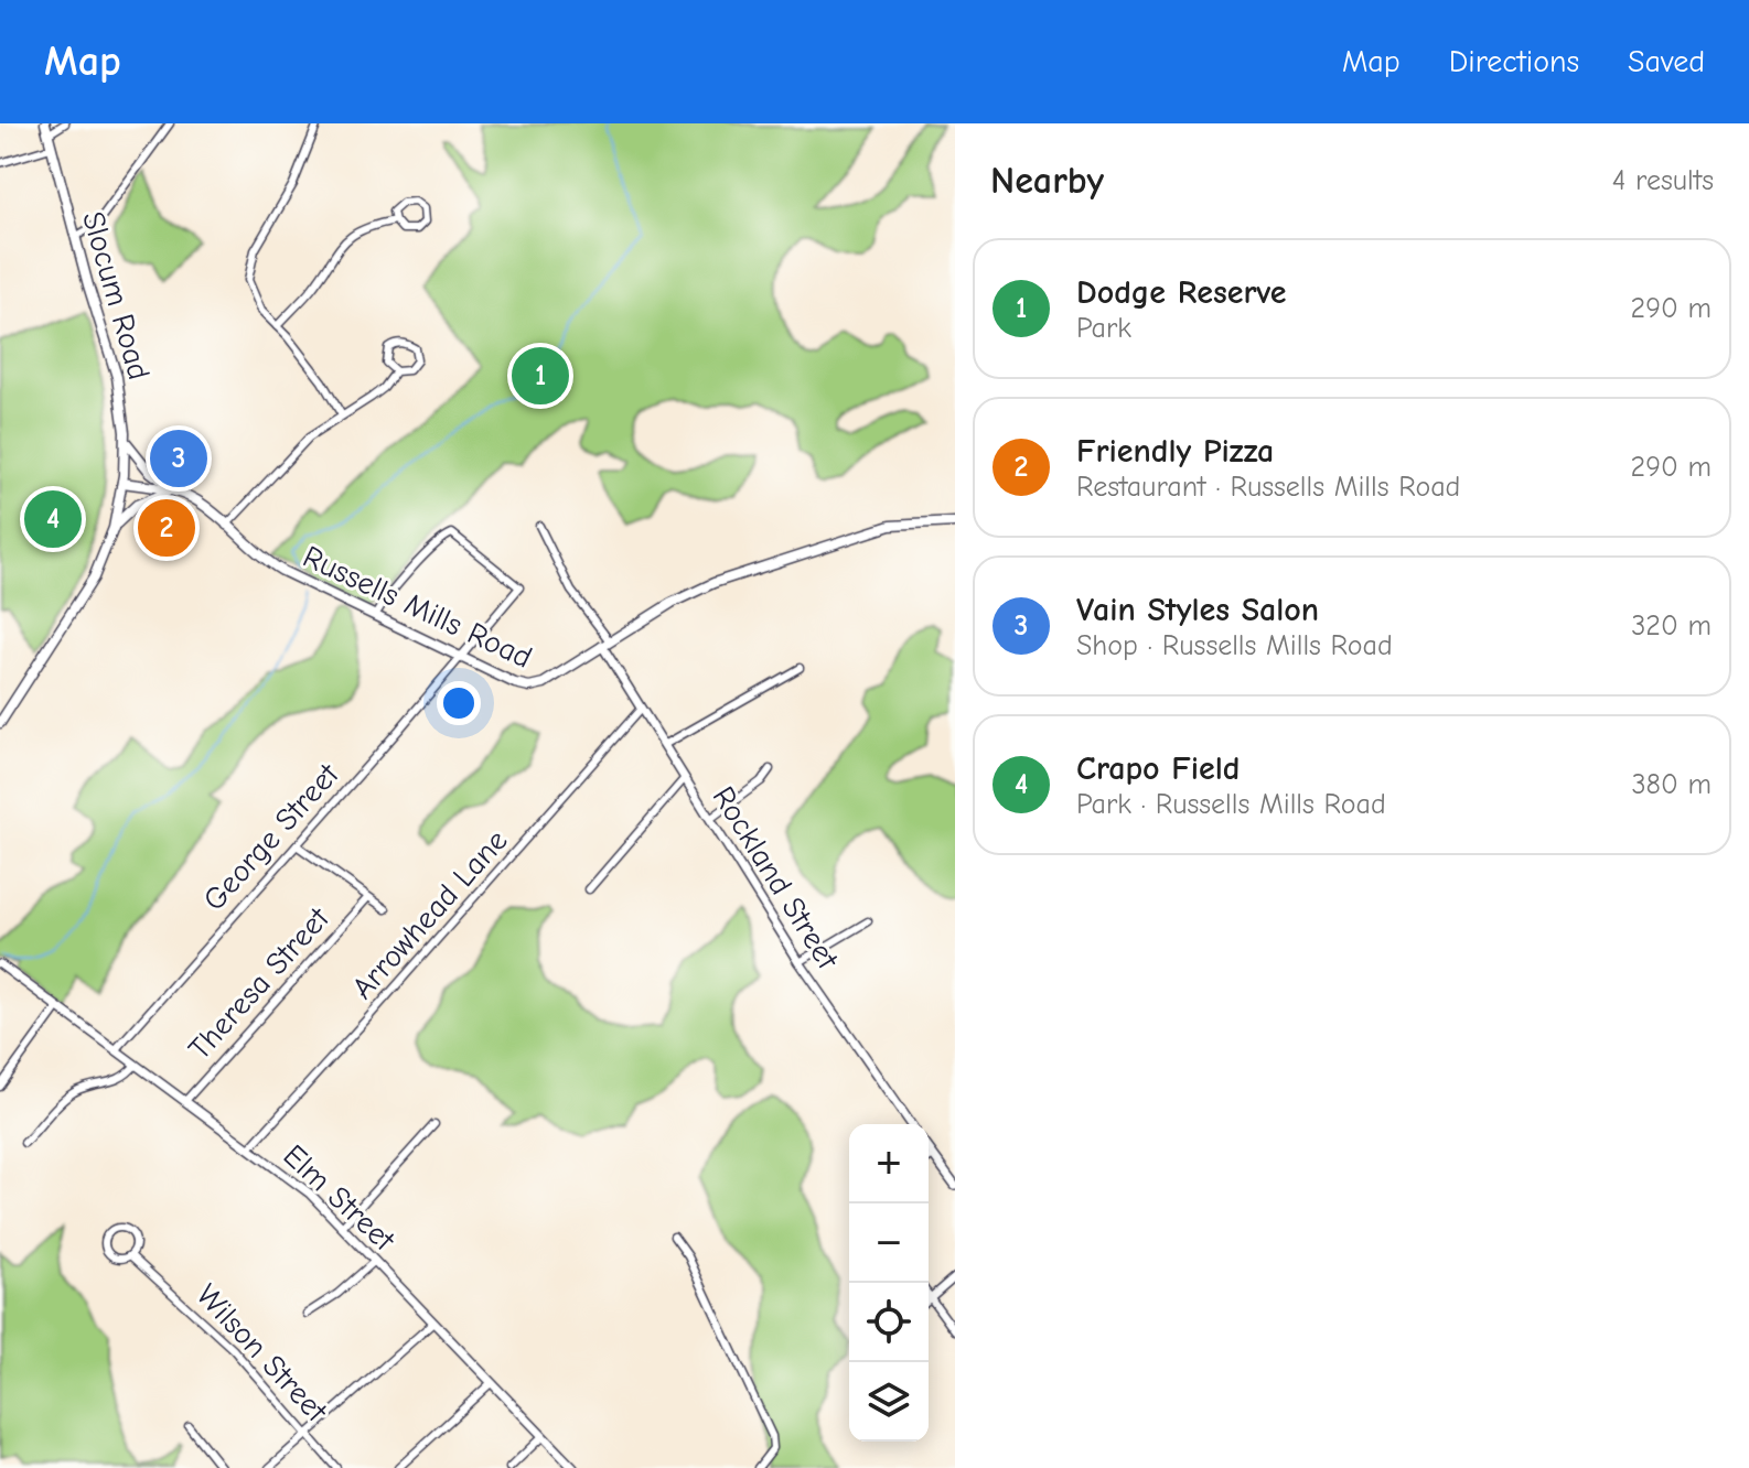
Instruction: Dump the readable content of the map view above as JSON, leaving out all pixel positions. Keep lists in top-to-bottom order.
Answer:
{
  "streets": {
    "main road": ["Slocum Road", "Russells Mills Road"],
    "street": [
      "George Street",
      "Rockland Street",
      "Arrowhead Lane",
      "Theresa Street",
      "Elm Street",
      "Wilson Street"
    ]
  },
  "crossings": [
    ["Slocum Road", "Russells Mills Road"],
    ["Russells Mills Road", "George Street"],
    ["Russells Mills Road", "Rockland Street"],
    ["George Street", "Elm Street"],
    ["Rockland Street", "Arrowhead Lane"],
    ["Arrowhead Lane", "Elm Street"],
    ["Theresa Street", "Elm Street"]
  ],
  "page": {
    "header": "Map",
    "nav": ["Map", "Directions", "Saved"],
    "heading": ["Nearby", "4 results"],
    "list": [
      {
        "mark": "1",
        "name": "Dodge Reserve",
        "note": "Park",
        "value": "290 m"
      },
      {
        "mark": "2",
        "name": "Friendly Pizza",
        "note": "Restaurant · Russells Mills Road",
        "value": "290 m"
      },
      {
        "mark": "3",
        "name": "Vain Styles Salon",
        "note": "Shop · Russells Mills Road",
        "value": "320 m"
      },
      {
        "mark": "4",
        "name": "Crapo Field",
        "note": "Park · Russells Mills Road",
        "value": "380 m"
      }
    ],
    "pins": [
      "1",
      "3",
      "4",
      "2"
    ],
    "map_buttons": ["+", "−"]
  }
}
